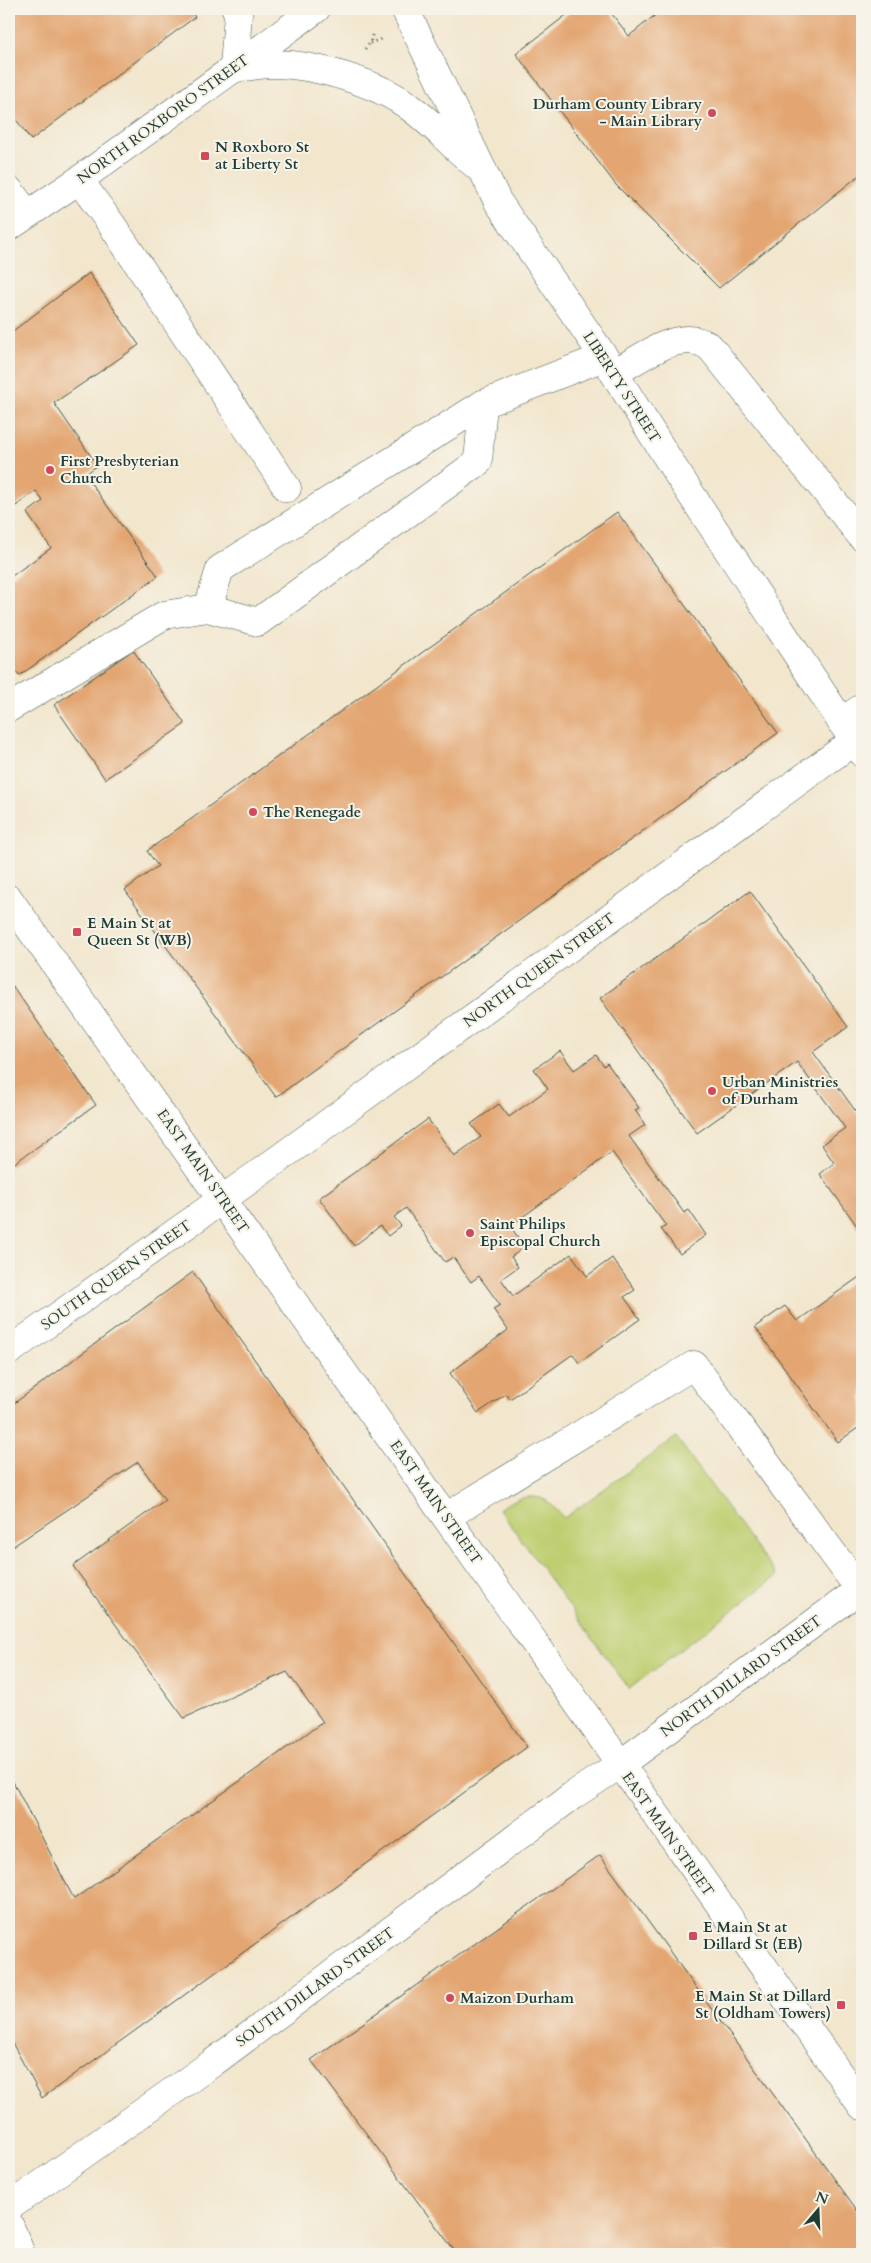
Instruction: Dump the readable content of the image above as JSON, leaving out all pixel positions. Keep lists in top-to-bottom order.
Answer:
{
  "streets": {
    "street": [
      "NORTH ROXBORO STREET",
      "LIBERTY STREET",
      "NORTH QUEEN STREET",
      "EAST MAIN STREET",
      "SOUTH QUEEN STREET",
      "NORTH DILLARD STREET",
      "SOUTH DILLARD STREET"
    ]
  },
  "crossings": [
    ["LIBERTY STREET", "NORTH QUEEN STREET"],
    ["NORTH QUEEN STREET", "EAST MAIN STREET"],
    ["NORTH QUEEN STREET", "SOUTH QUEEN STREET"],
    ["EAST MAIN STREET", "SOUTH QUEEN STREET"],
    ["EAST MAIN STREET", "NORTH DILLARD STREET"],
    ["EAST MAIN STREET", "SOUTH DILLARD STREET"],
    ["NORTH DILLARD STREET", "SOUTH DILLARD STREET"]
  ],
  "places": {
    "other": [
      "Durham County Library - Main Library",
      "First Presbyterian Church",
      "The Renegade",
      "Urban Ministries of Durham",
      "Saint Philips Episcopal Church",
      "Maizon Durham"
    ],
    "transit": [
      "N Roxboro St at Liberty St",
      "E Main St at Queen St (WB)",
      "E Main St at Dillard St (EB)",
      "E Main St at Dillard St (Oldham Towers)"
    ]
  },
  "north": "top"
}
